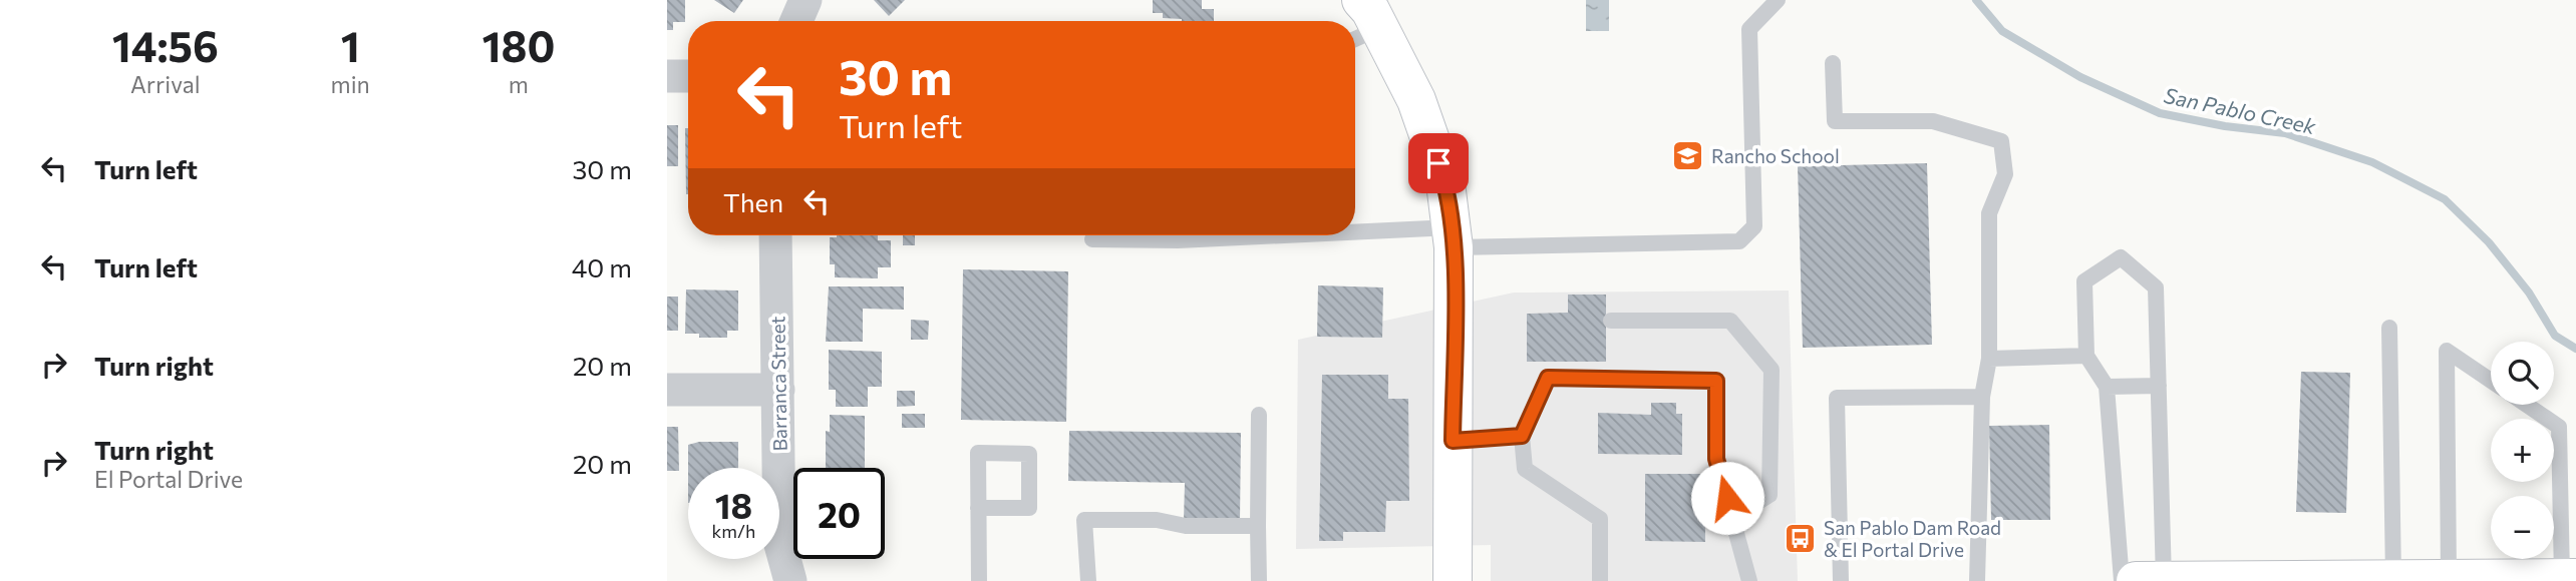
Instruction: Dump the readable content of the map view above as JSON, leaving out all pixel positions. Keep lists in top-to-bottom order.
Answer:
{
  "streets": {
    "street": ["Barranca Street"]
  },
  "water": ["San Pablo Creek"],
  "places": {
    "school or university": ["Rancho School"],
    "bus stop": ["San Pablo Dam Road & El Portal Drive"]
  },
  "page": {
    "eta": [
      "14:56",
      "Arrival",
      "1",
      "min",
      "180",
      "m"
    ],
    "turn": ["30 m", "Turn left"],
    "list": [
      {
        "name": "Turn left",
        "value": "30 m"
      },
      {
        "name": "Turn left",
        "value": "40 m"
      },
      {
        "name": "Turn right",
        "value": "20 m"
      },
      {
        "name": "Turn right",
        "note": "El Portal Drive",
        "value": "20 m"
      }
    ],
    "then": "Then",
    "map_buttons": ["+", "−"],
    "speed": "18 km/h",
    "limit": "20"
  }
}
